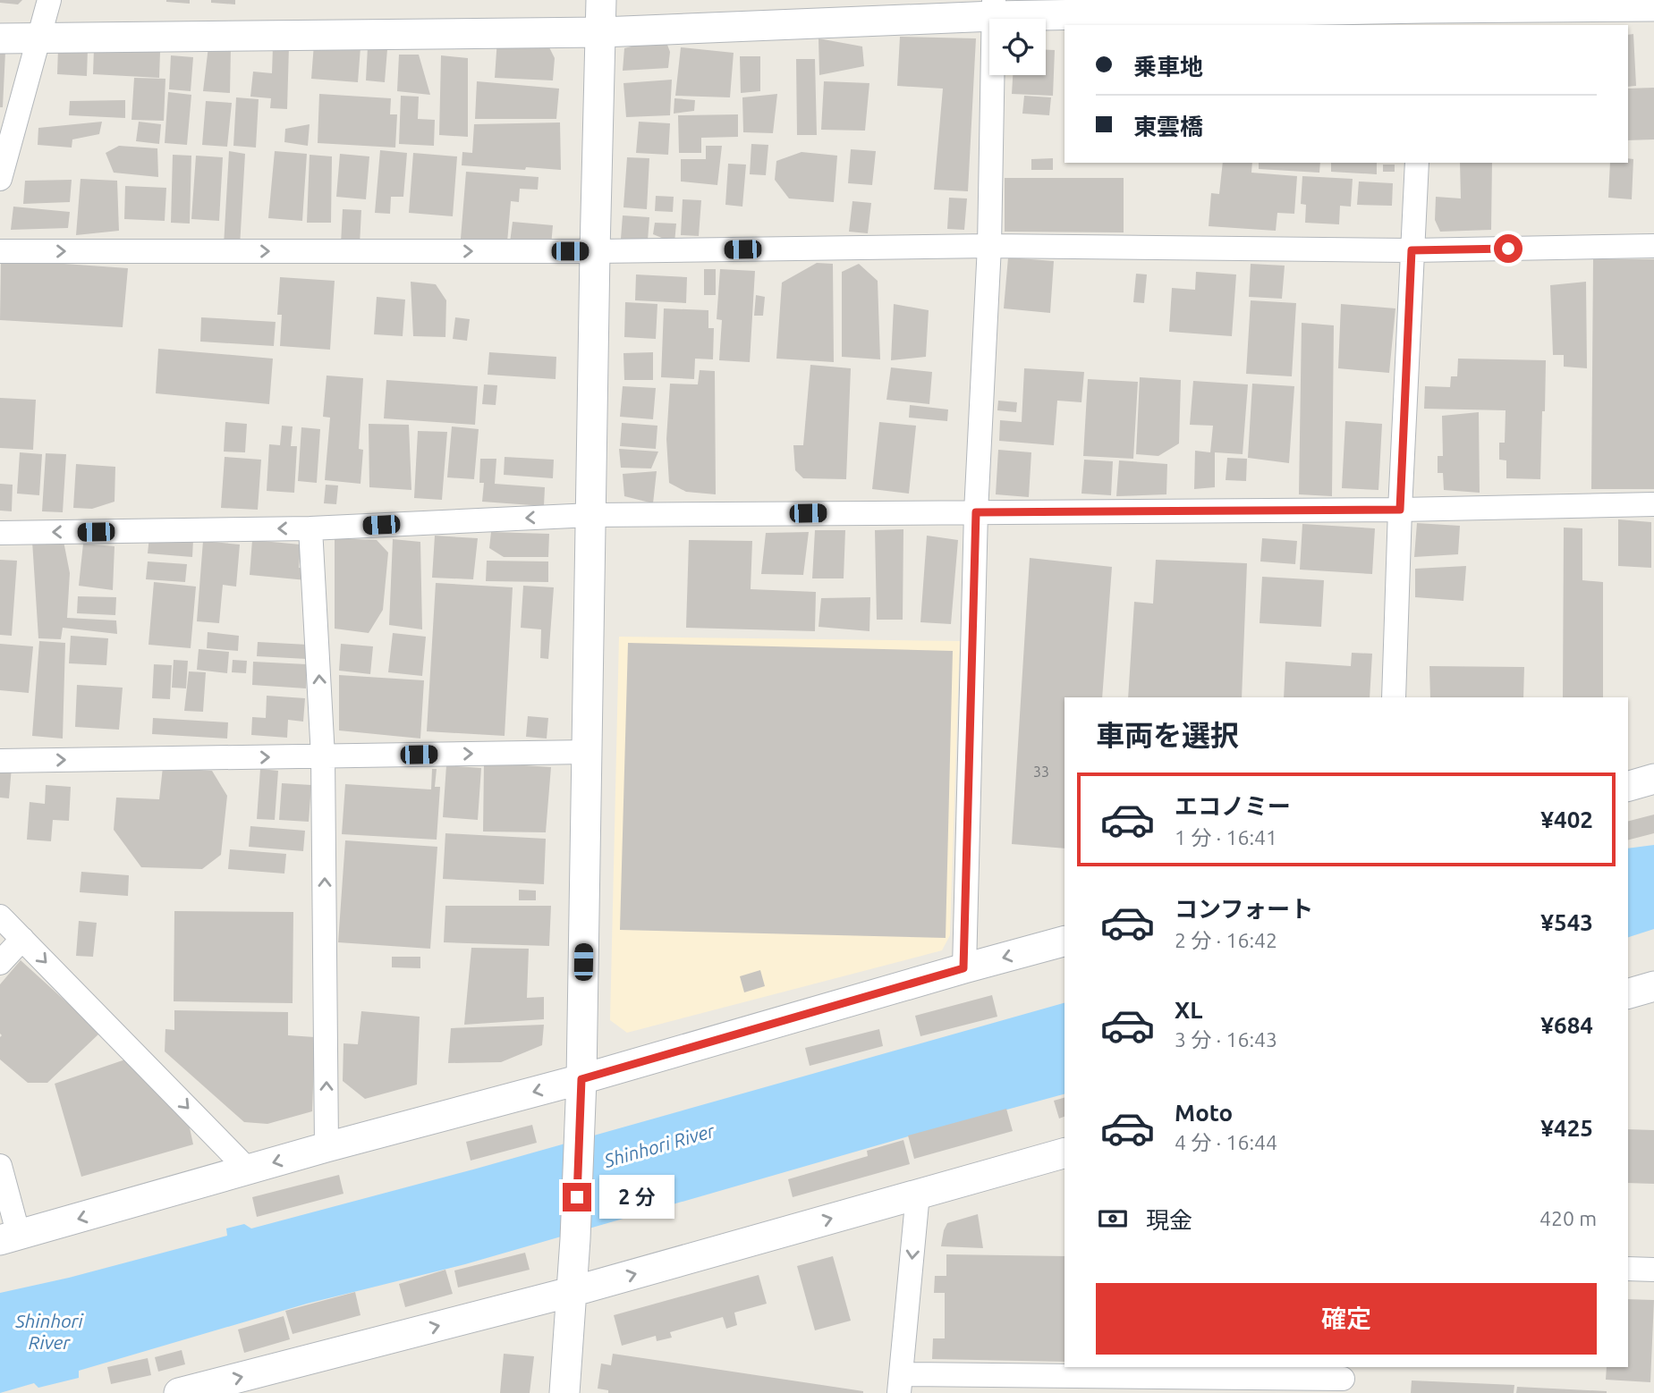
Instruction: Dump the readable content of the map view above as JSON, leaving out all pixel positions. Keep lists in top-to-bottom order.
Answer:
{
  "water": ["Shinhori River"],
  "house_numbers": ["33"],
  "page": {
    "banner": ["乗車地", "東雲橋"],
    "heading": "車両を選択",
    "list": [
      {
        "name": "エコノミー",
        "note": "1 分 · 16:41",
        "value": "¥402"
      },
      {
        "name": "コンフォート",
        "note": "2 分 · 16:42",
        "value": "¥543"
      },
      {
        "name": "XL",
        "note": "3 分 · 16:43",
        "value": "¥684"
      },
      {
        "name": "Moto",
        "note": "4 分 · 16:44",
        "value": "¥425"
      }
    ],
    "bubble": "2 分",
    "pay": ["現金", "420 m"],
    "buttons": "確定"
  }
}
